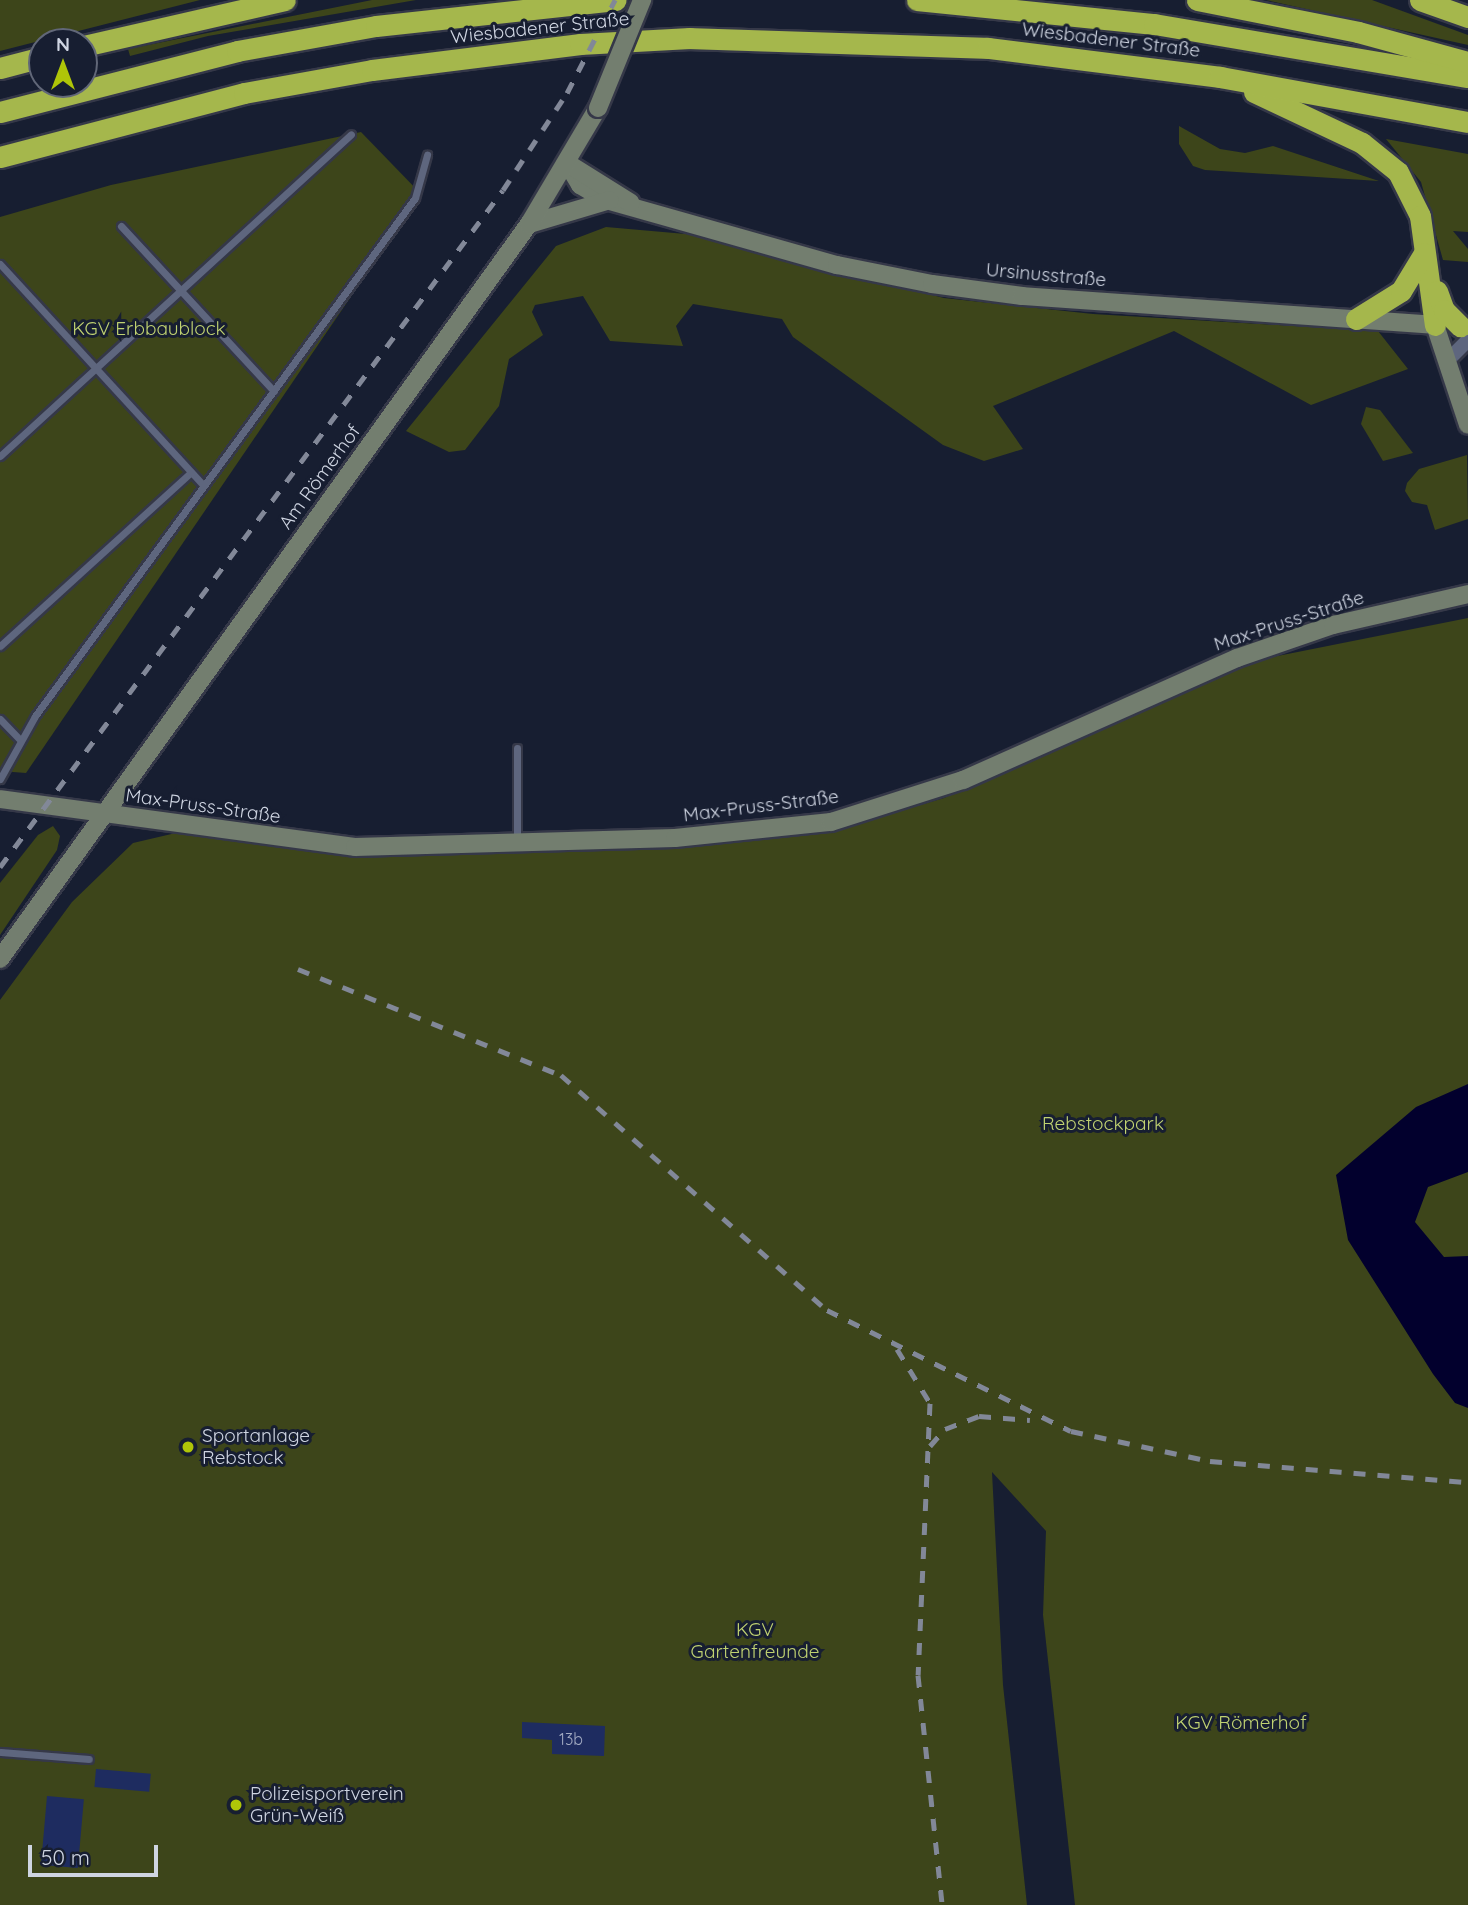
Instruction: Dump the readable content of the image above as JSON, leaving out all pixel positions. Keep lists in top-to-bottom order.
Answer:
{
  "streets": {
    "highway": ["Wiesbadener Straße"],
    "main road": ["Ursinusstraße", "Am Römerhof", "Max-Pruss-Straße"]
  },
  "crossings": [
    ["Ursinusstraße", "Am Römerhof"],
    ["Am Römerhof", "Max-Pruss-Straße"]
  ],
  "parks": [
    "KGV Erbbaublock",
    "Rebstockpark",
    "KGV Gartenfreunde",
    "KGV Römerhof"
  ],
  "places": ["Sportanlage Rebstock", "Polizeisportverein Grün-Weiß"],
  "house_numbers": ["13b"],
  "scale_bar": "50 m",
  "north": "top"
}
